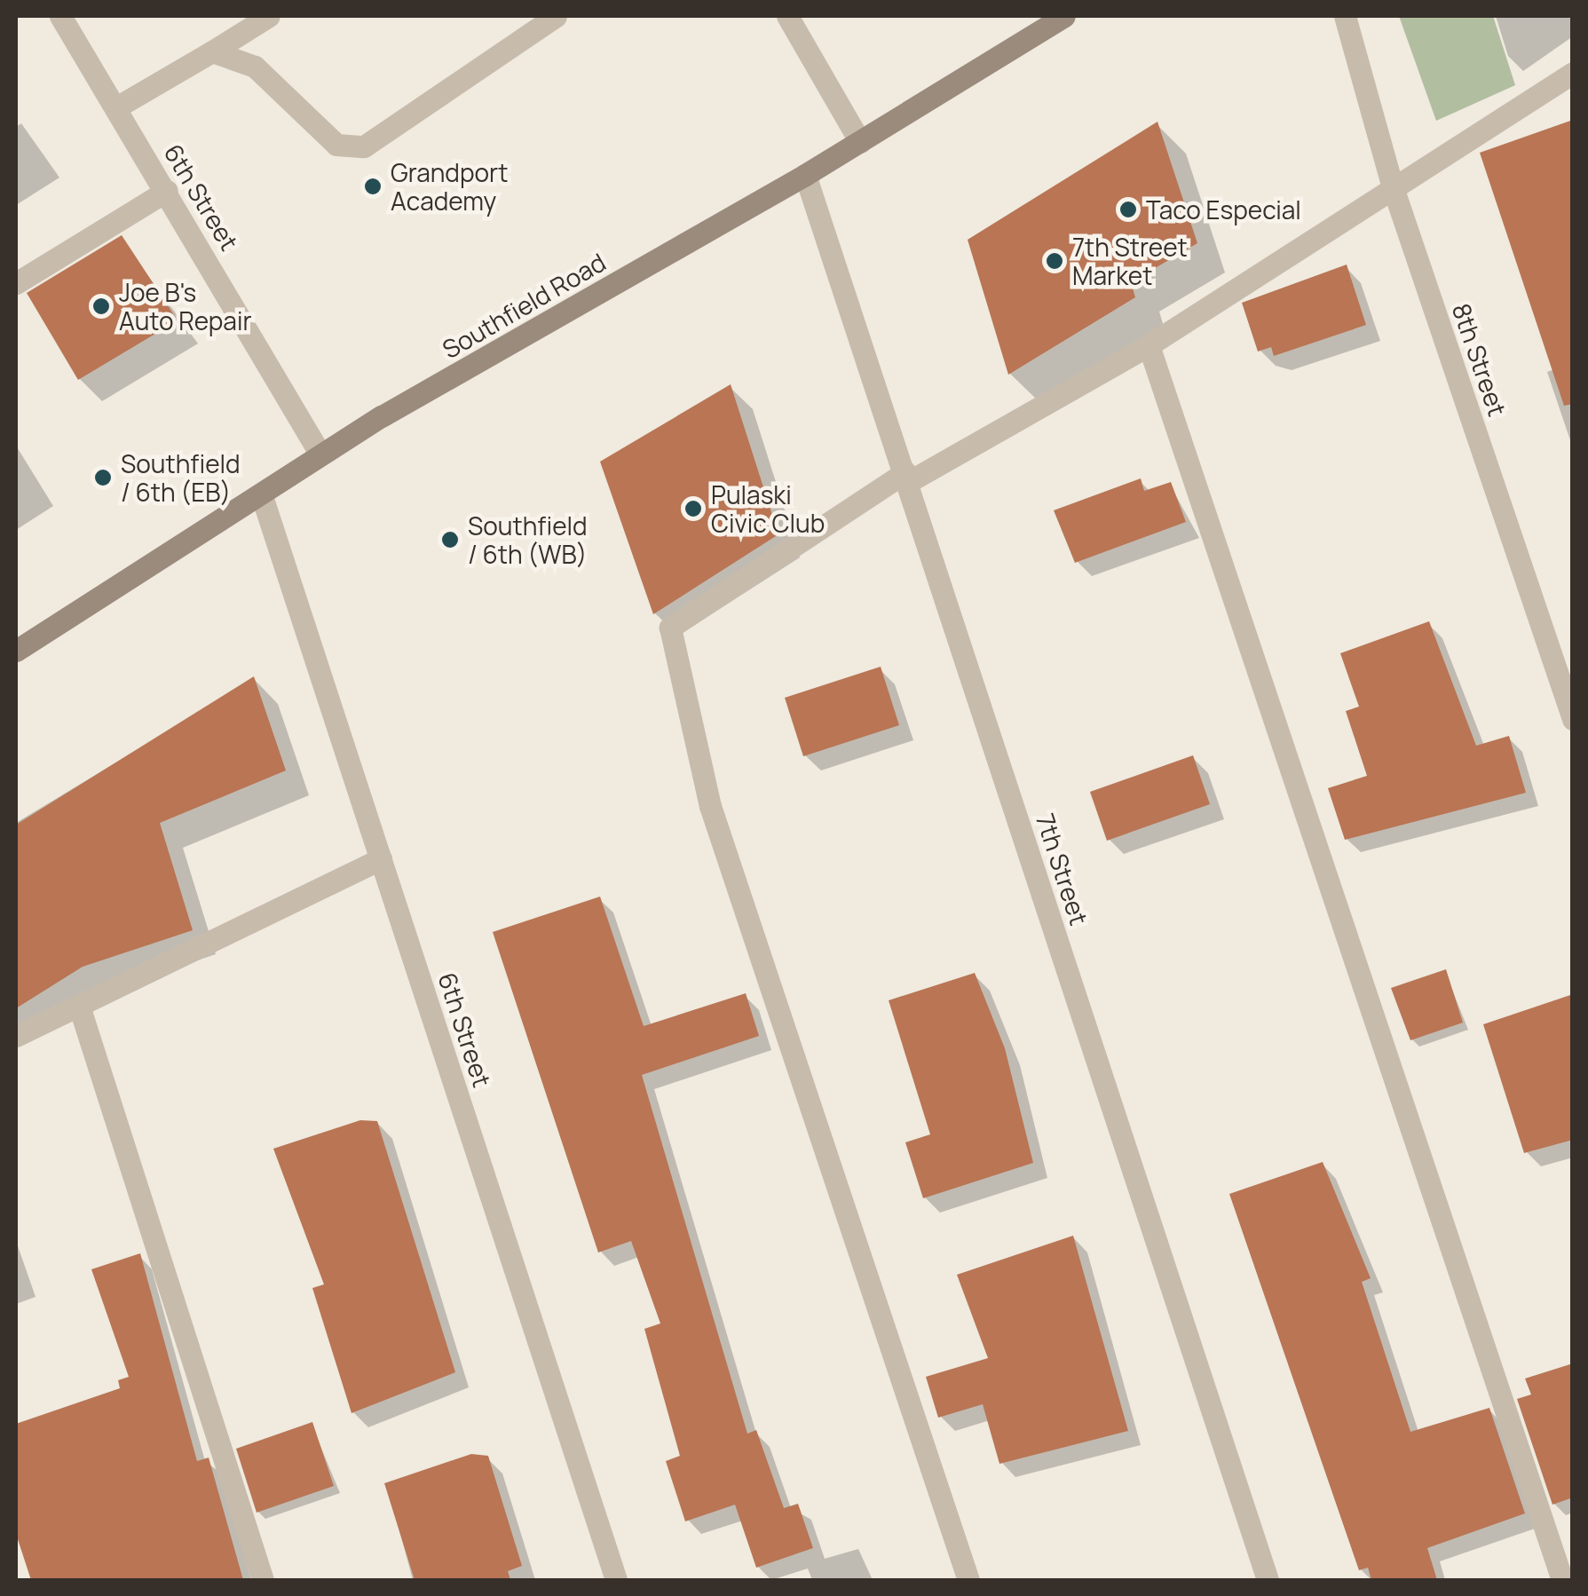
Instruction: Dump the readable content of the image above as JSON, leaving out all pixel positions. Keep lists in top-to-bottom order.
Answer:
{
  "streets": {
    "main road": ["Southfield Road"],
    "street": ["6th Street", "8th Street", "7th Street"]
  },
  "crossings": [
    ["6th Street", "Southfield Road"],
    ["Southfield Road", "7th Street"]
  ],
  "places": [
    "Grandport Academy",
    "Taco Especial",
    "7th Street Market",
    "Joe B's Auto Repair",
    "Southfield / 6th (EB)",
    "Pulaski Civic Club",
    "Southfield / 6th (WB)"
  ]
}
